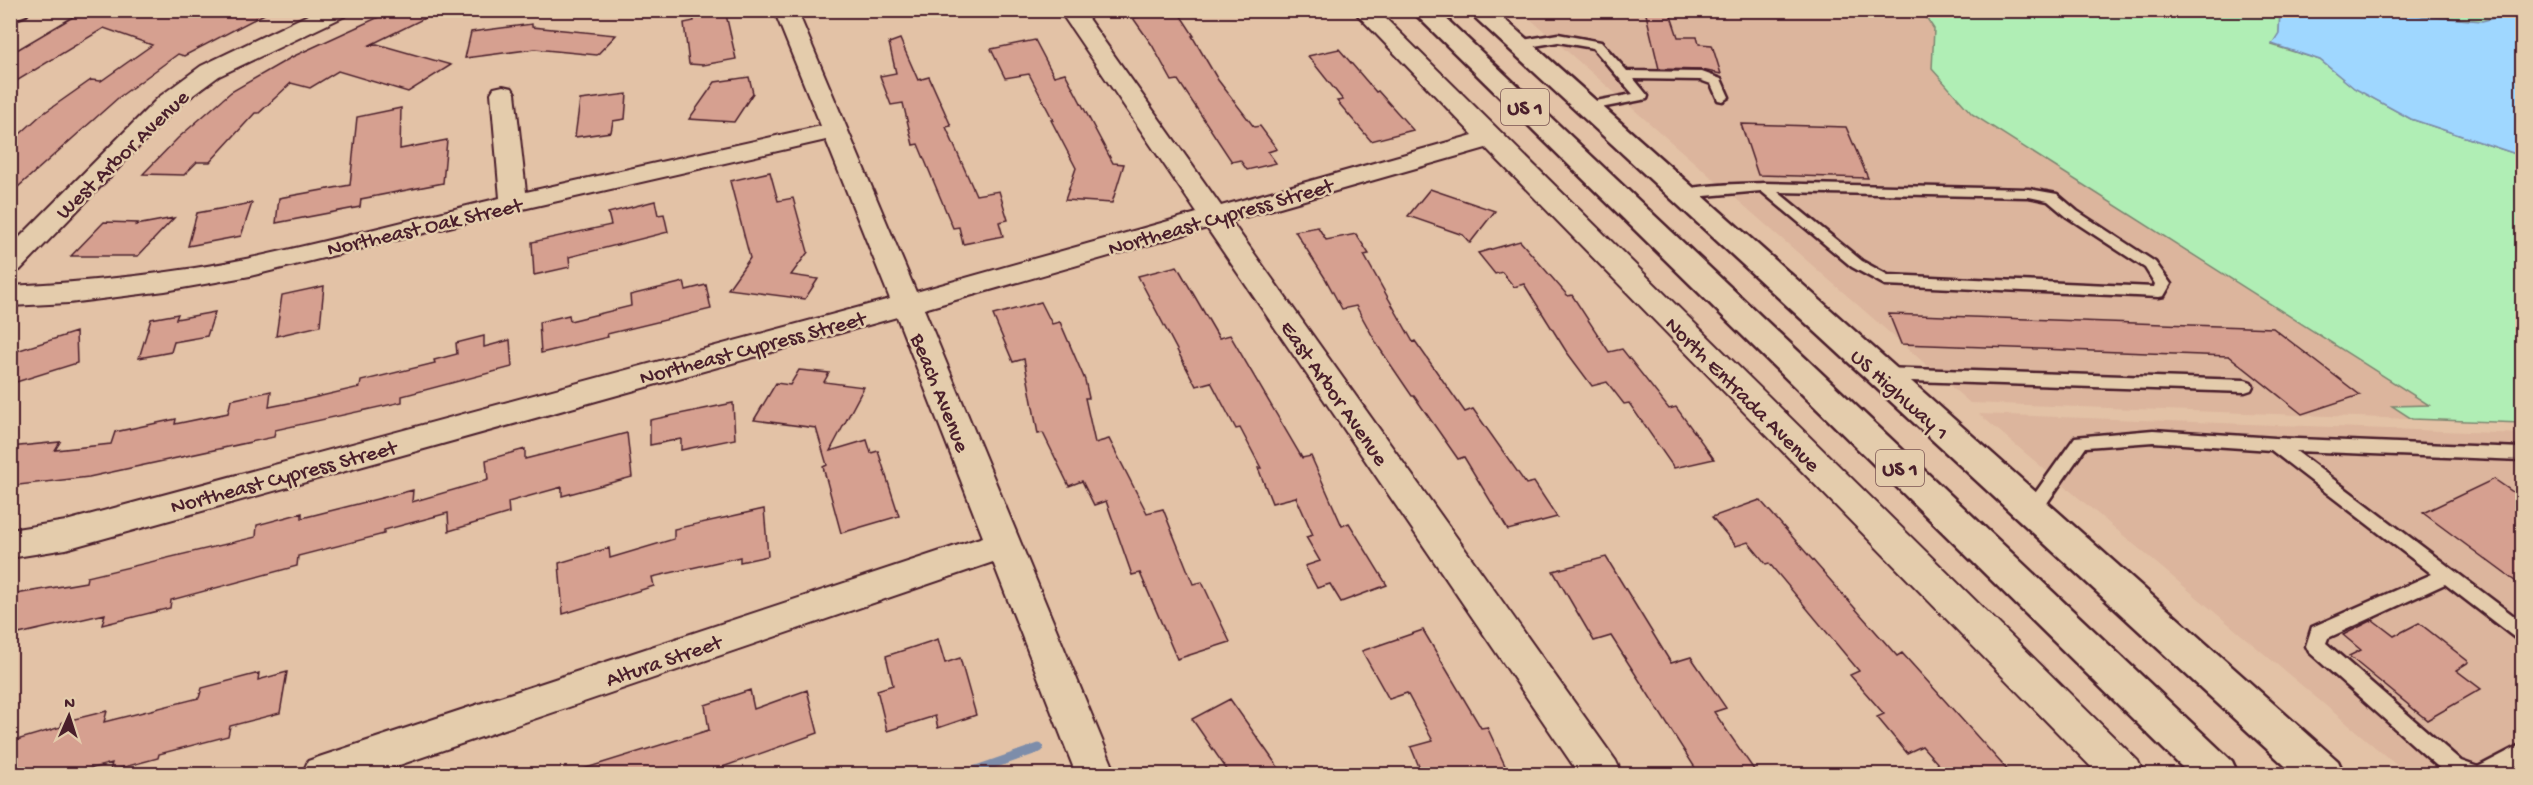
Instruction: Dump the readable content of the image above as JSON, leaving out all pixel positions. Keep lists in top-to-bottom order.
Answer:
{
  "streets": {
    "main road": ["US 1", "US Highway 1"],
    "street": [
      "West Arbor Avenue",
      "Northeast Cypress Street",
      "Northeast Oak Street",
      "Beach Avenue",
      "East Arbor Avenue",
      "North Entrada Avenue",
      "Altura Street"
    ]
  },
  "crossings": [
    ["Northeast Cypress Street", "Beach Avenue"],
    ["Northeast Cypress Street", "East Arbor Avenue"],
    ["Northeast Cypress Street", "North Entrada Avenue"],
    ["Northeast Oak Street", "Beach Avenue"],
    ["Beach Avenue", "Altura Street"]
  ],
  "north": "top"
}
